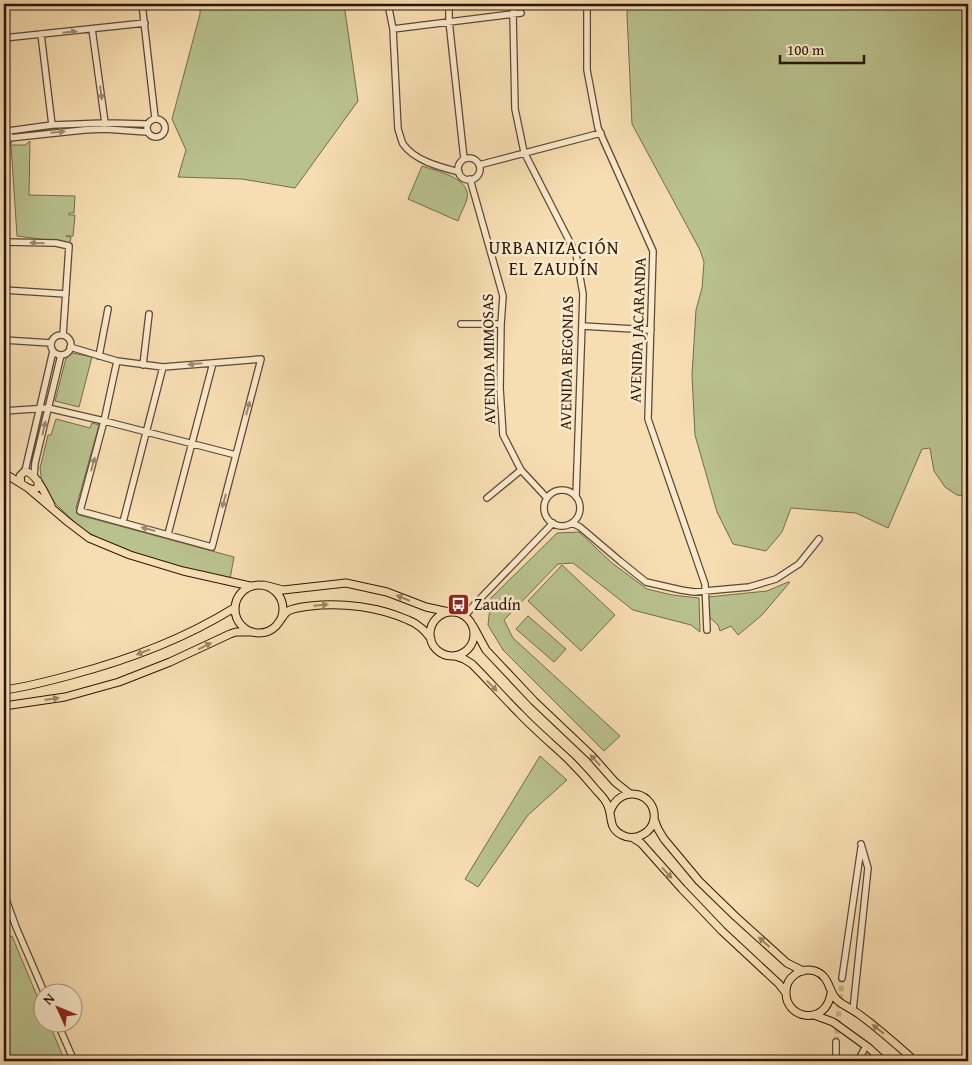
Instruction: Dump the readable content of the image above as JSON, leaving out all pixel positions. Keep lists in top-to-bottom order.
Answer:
{
  "streets": {
    "street": ["AVENIDA JACARANDA", "AVENIDA MIMOSAS", "AVENIDA BEGONIAS"]
  },
  "crossings": [
    ["AVENIDA MIMOSAS", "AVENIDA BEGONIAS"]
  ],
  "districts": ["URBANIZACIÓN EL ZAUDÍN"],
  "places": {
    "bus stop": ["Zaudín"]
  },
  "scale_bar": "100 m",
  "north": "top left"
}
